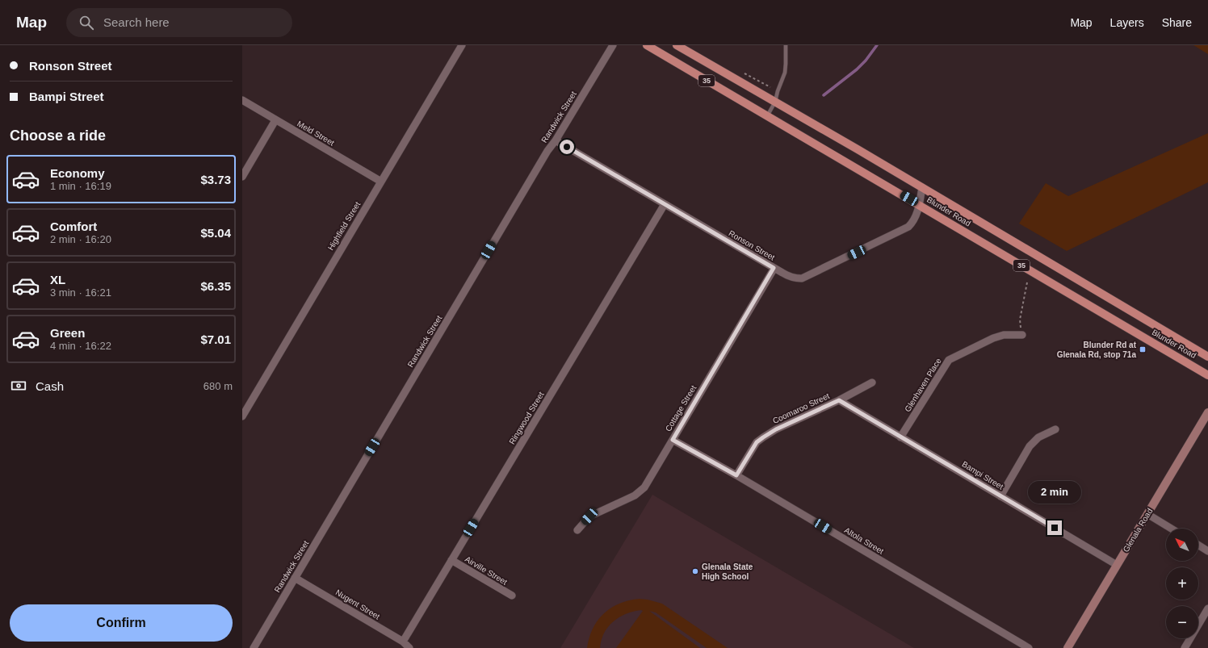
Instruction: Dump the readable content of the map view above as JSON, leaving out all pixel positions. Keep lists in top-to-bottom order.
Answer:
{
  "streets": {
    "main road": ["35", "Blunder Road"],
    "street": [
      "Randwick Street",
      "Meld Street",
      "Highfield Street",
      "Ronson Street",
      "Glenhaven Place",
      "Cottage Street",
      "Coomaroo Street",
      "Ringwood Street",
      "Bampi Street",
      "Glenala Road",
      "Altola Street",
      "Airville Street",
      "Nugent Street"
    ]
  },
  "crossings": [
    ["Randwick Street", "Ronson Street"],
    ["Randwick Street", "Nugent Street"],
    ["Meld Street", "Highfield Street"],
    ["Blunder Road", "Ronson Street"],
    ["Ronson Street", "Cottage Street"],
    ["Ronson Street", "Ringwood Street"],
    ["Glenhaven Place", "Bampi Street"],
    ["Cottage Street", "Altola Street"],
    ["Coomaroo Street", "Bampi Street"],
    ["Coomaroo Street", "Altola Street"],
    ["Ringwood Street", "Airville Street"],
    ["Ringwood Street", "Nugent Street"],
    ["Bampi Street", "Glenala Road"]
  ],
  "places": {
    "transit": ["Blunder Rd at Glenala Rd, stop 71a"],
    "other": ["Glenala State High School"]
  },
  "north": "top left",
  "page": {
    "header": "Map",
    "search": "Search here",
    "nav": ["Map", "Layers", "Share"],
    "banner": ["Ronson Street", "Bampi Street"],
    "heading": "Choose a ride",
    "list": [
      {
        "name": "Economy",
        "note": "1 min · 16:19",
        "value": "$3.73"
      },
      {
        "name": "Comfort",
        "note": "2 min · 16:20",
        "value": "$5.04"
      },
      {
        "name": "XL",
        "note": "3 min · 16:21",
        "value": "$6.35"
      },
      {
        "name": "Green",
        "note": "4 min · 16:22",
        "value": "$7.01"
      }
    ],
    "pay": ["Cash", "680 m"],
    "bubble": "2 min",
    "map_buttons": ["+", "−"],
    "buttons": "Confirm"
  }
}
